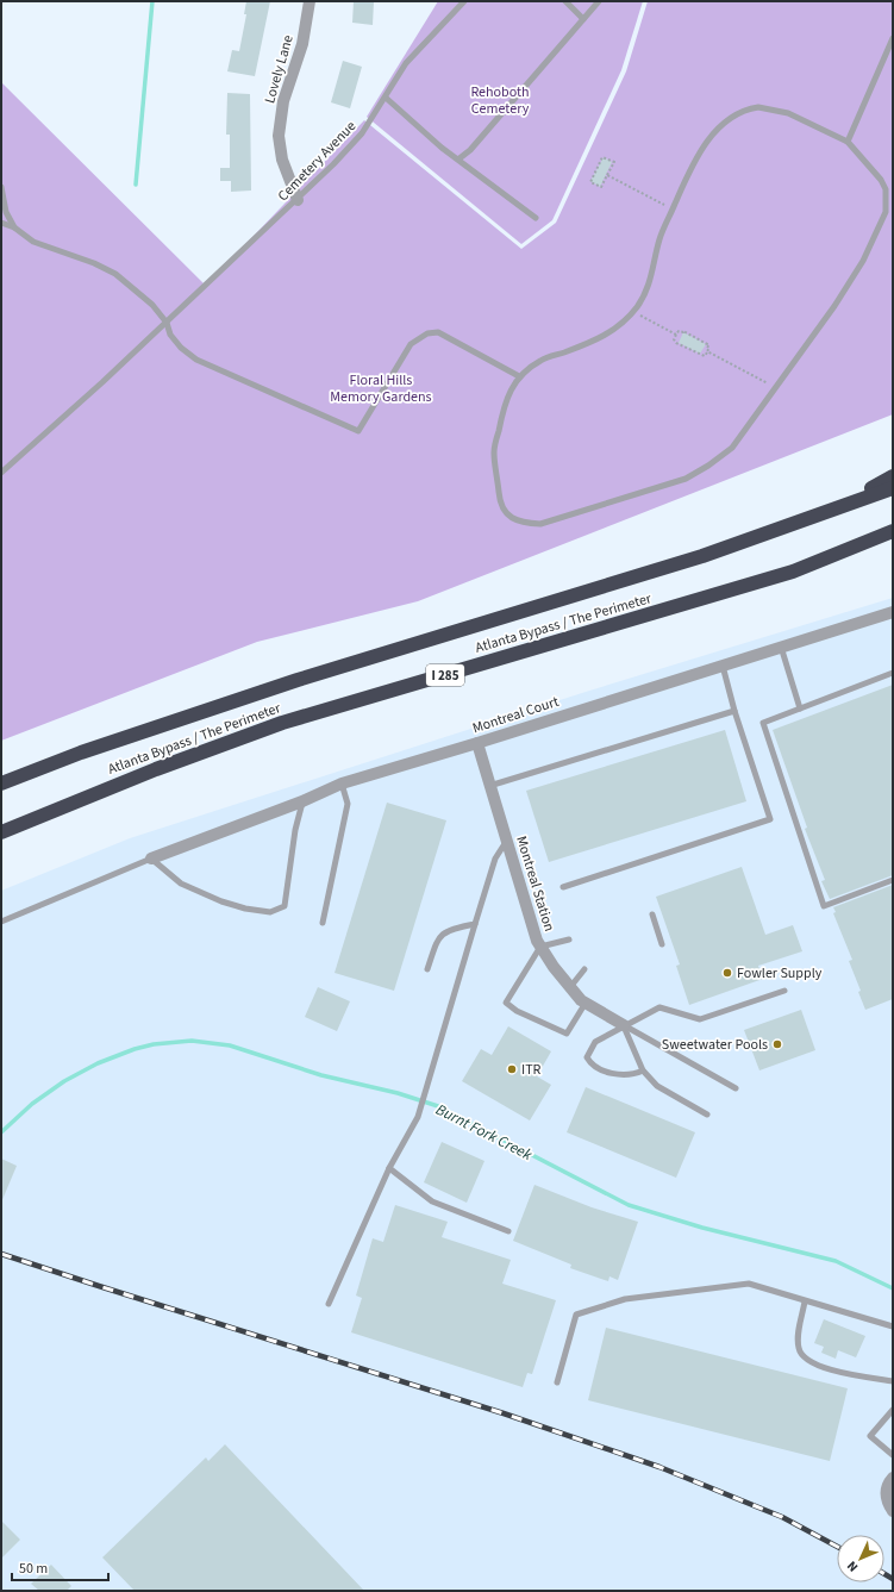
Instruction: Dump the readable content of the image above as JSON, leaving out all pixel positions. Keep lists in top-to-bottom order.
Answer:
{
  "streets": {
    "highway": ["Atlanta Bypass / The Perimeter", "I 285"],
    "street": ["Lovely Lane", "Montreal Court", "Montreal Station"],
    "lane": ["Cemetery Avenue"]
  },
  "crossings": [
    ["Lovely Lane", "Cemetery Avenue"],
    ["Montreal Court", "Montreal Station"]
  ],
  "water": ["Burnt Fork Creek"],
  "parks": ["Rehoboth Cemetery", "Floral Hills Memory Gardens"],
  "places": ["Fowler Supply", "Sweetwater Pools", "ITR"],
  "scale_bar": "50 m",
  "north": "bottom left"
}
